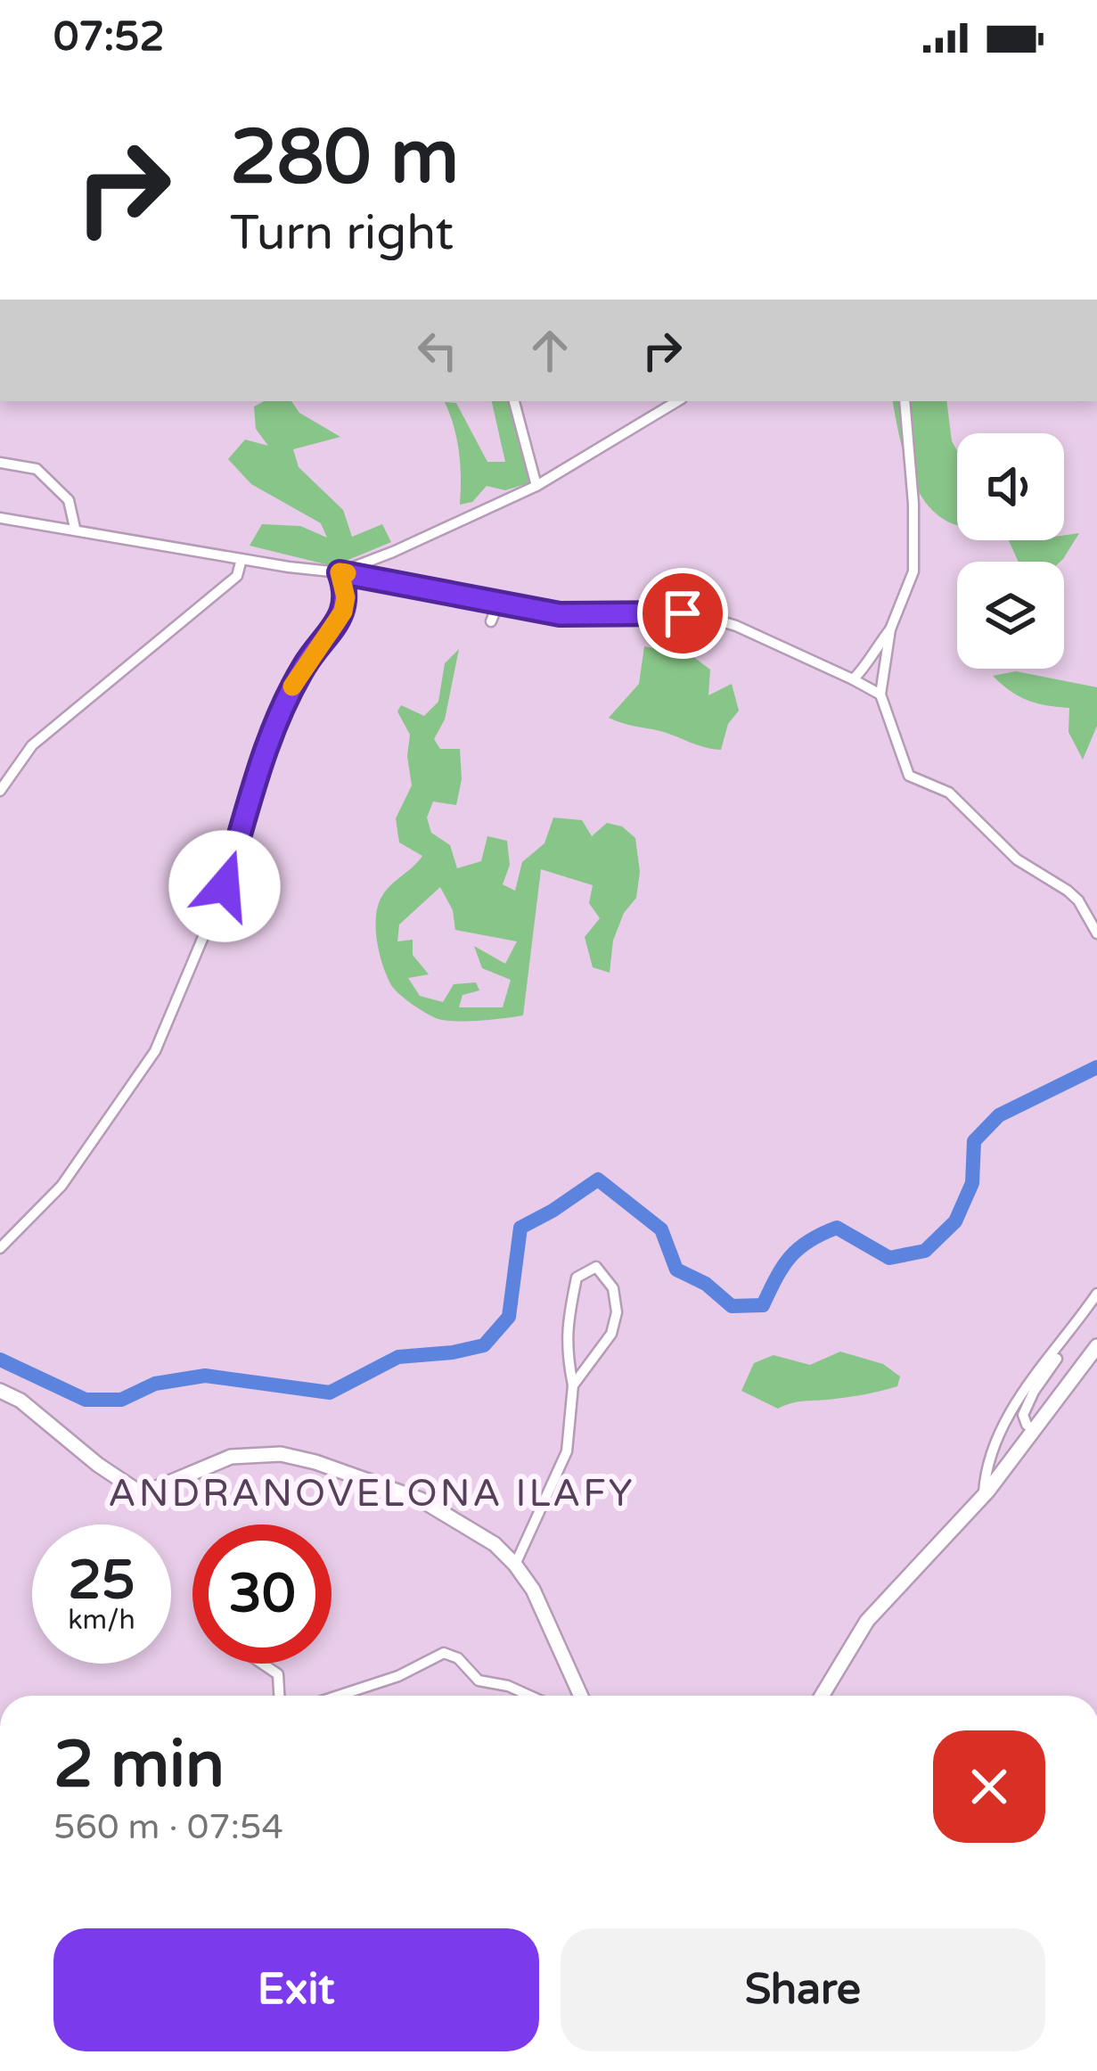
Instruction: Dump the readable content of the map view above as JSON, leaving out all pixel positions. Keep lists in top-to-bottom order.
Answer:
{
  "districts": ["ANDRANOVELONA ILAFY"],
  "page": {
    "status": "07:52",
    "turn": ["280 m", "Turn right"],
    "speed": "25 km/h",
    "limit": "30",
    "heading": ["2 min", "560 m · 07:54"],
    "buttons": ["Exit", "Share"]
  }
}
